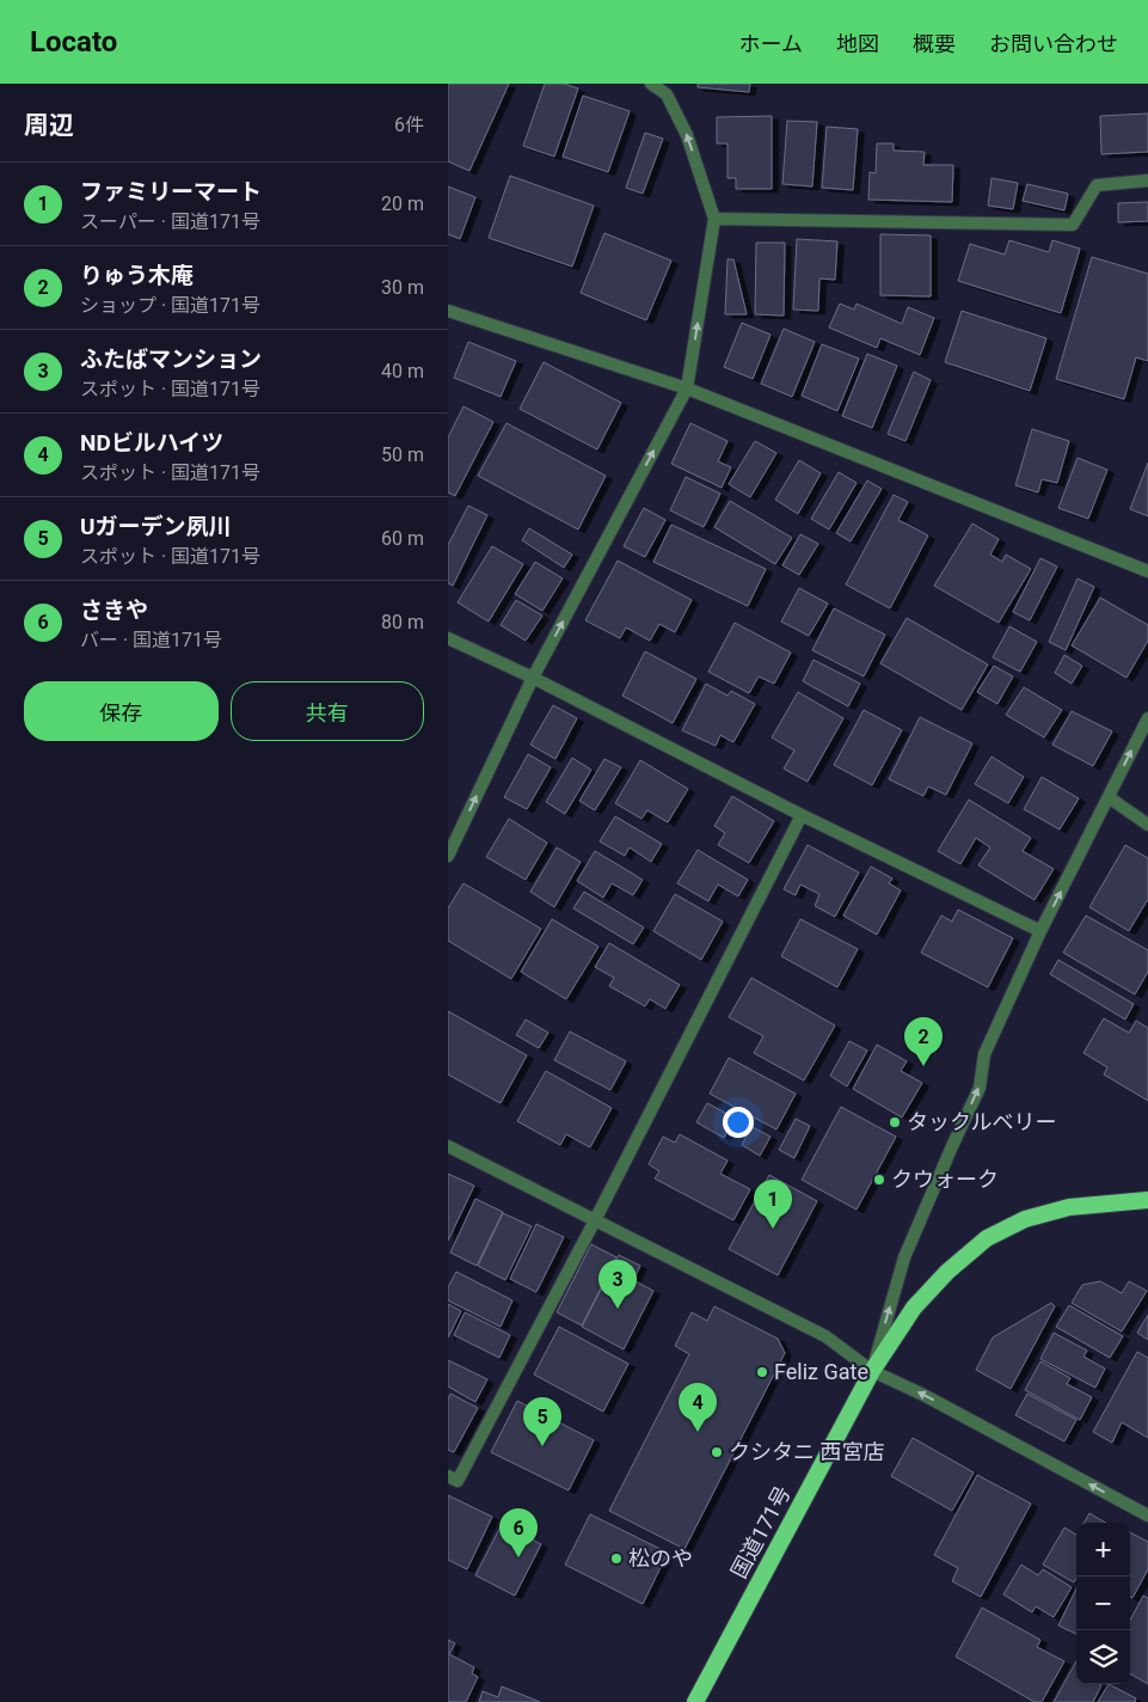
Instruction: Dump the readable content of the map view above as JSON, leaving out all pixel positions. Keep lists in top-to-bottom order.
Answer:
{
  "streets": {
    "highway": ["国道171号"]
  },
  "places": [
    "タックルベリー",
    "クウォーク",
    "Feliz Gate",
    "クシタニ 西宮店",
    "松のや"
  ],
  "page": {
    "header": "Locato",
    "nav": [
      "ホーム",
      "地図",
      "概要",
      "お問い合わせ"
    ],
    "heading": ["周辺", "6件"],
    "list": [
      {
        "mark": "1",
        "name": "ファミリーマート",
        "note": "スーパー · 国道171号",
        "value": "20 m"
      },
      {
        "mark": "2",
        "name": "りゅう木庵",
        "note": "ショップ · 国道171号",
        "value": "30 m"
      },
      {
        "mark": "3",
        "name": "ふたばマンション",
        "note": "スポット · 国道171号",
        "value": "40 m"
      },
      {
        "mark": "4",
        "name": "NDビルハイツ",
        "note": "スポット · 国道171号",
        "value": "50 m"
      },
      {
        "mark": "5",
        "name": "Uガーデン夙川",
        "note": "スポット · 国道171号",
        "value": "60 m"
      },
      {
        "mark": "6",
        "name": "さきや",
        "note": "バー · 国道171号",
        "value": "80 m"
      }
    ],
    "buttons": ["保存", "共有"],
    "pins": [
      "2",
      "1",
      "3",
      "4",
      "5",
      "6"
    ],
    "map_buttons": ["+", "−"]
  }
}
